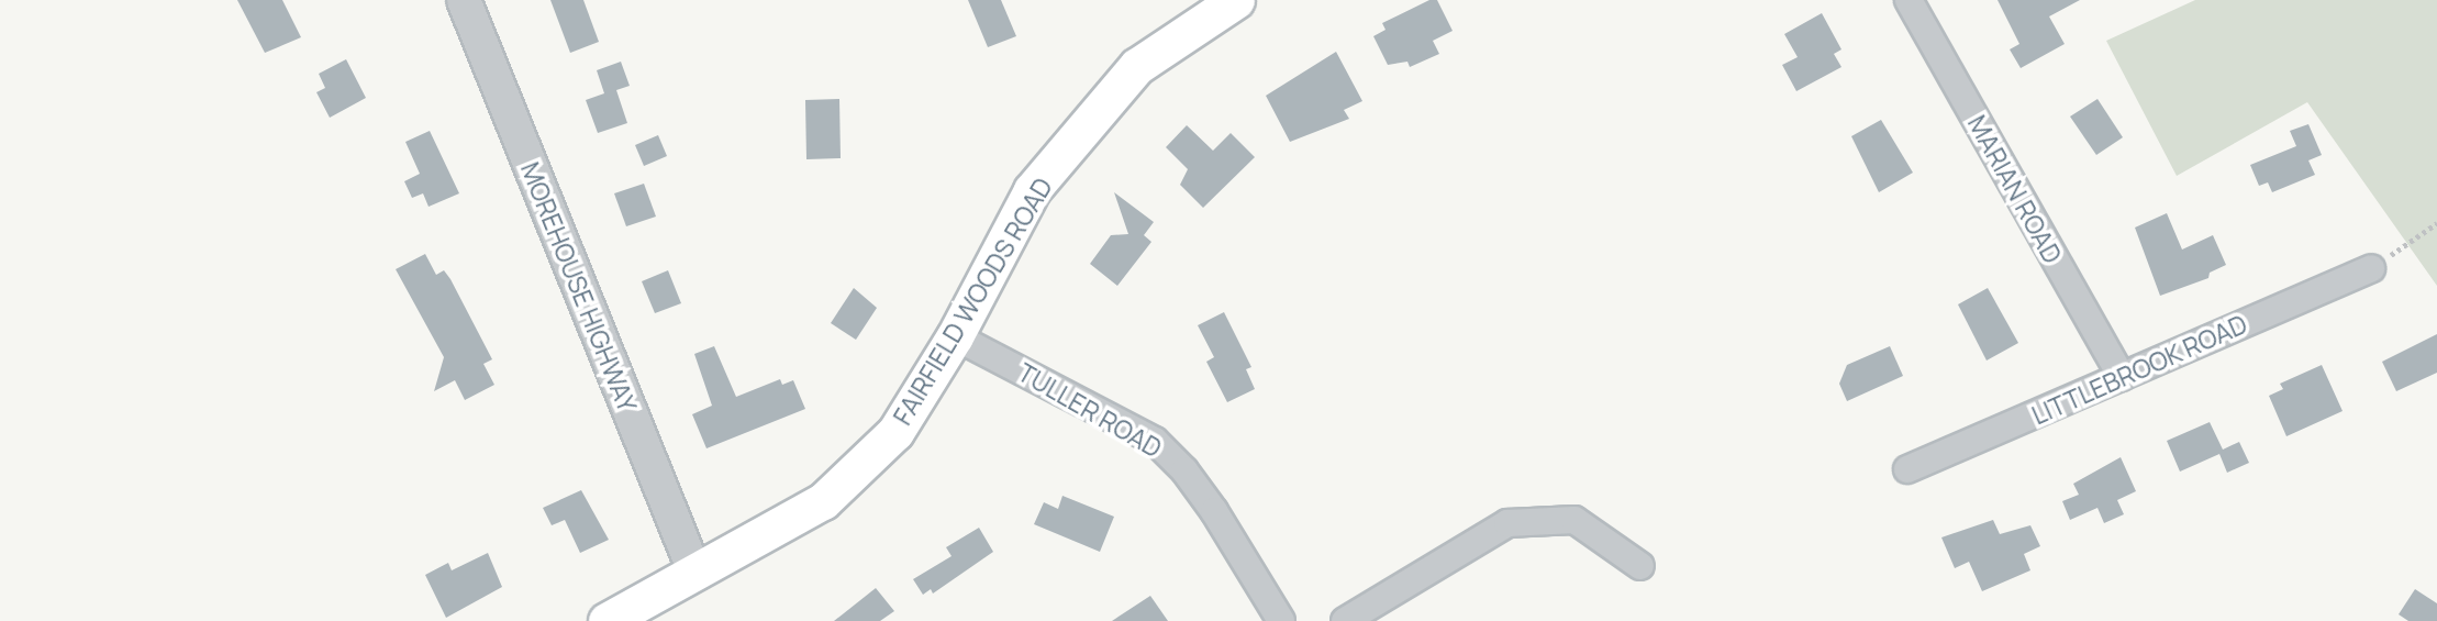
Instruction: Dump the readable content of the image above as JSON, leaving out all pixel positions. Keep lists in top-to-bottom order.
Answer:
{
  "streets": {
    "main road": ["FAIRFIELD WOODS ROAD"],
    "street": [
      "MARIAN ROAD",
      "MOREHOUSE HIGHWAY",
      "LITTLEBROOK ROAD",
      "TULLER ROAD"
    ]
  },
  "crossings": [
    ["MARIAN ROAD", "LITTLEBROOK ROAD"],
    ["MOREHOUSE HIGHWAY", "FAIRFIELD WOODS ROAD"],
    ["FAIRFIELD WOODS ROAD", "TULLER ROAD"]
  ]
}
